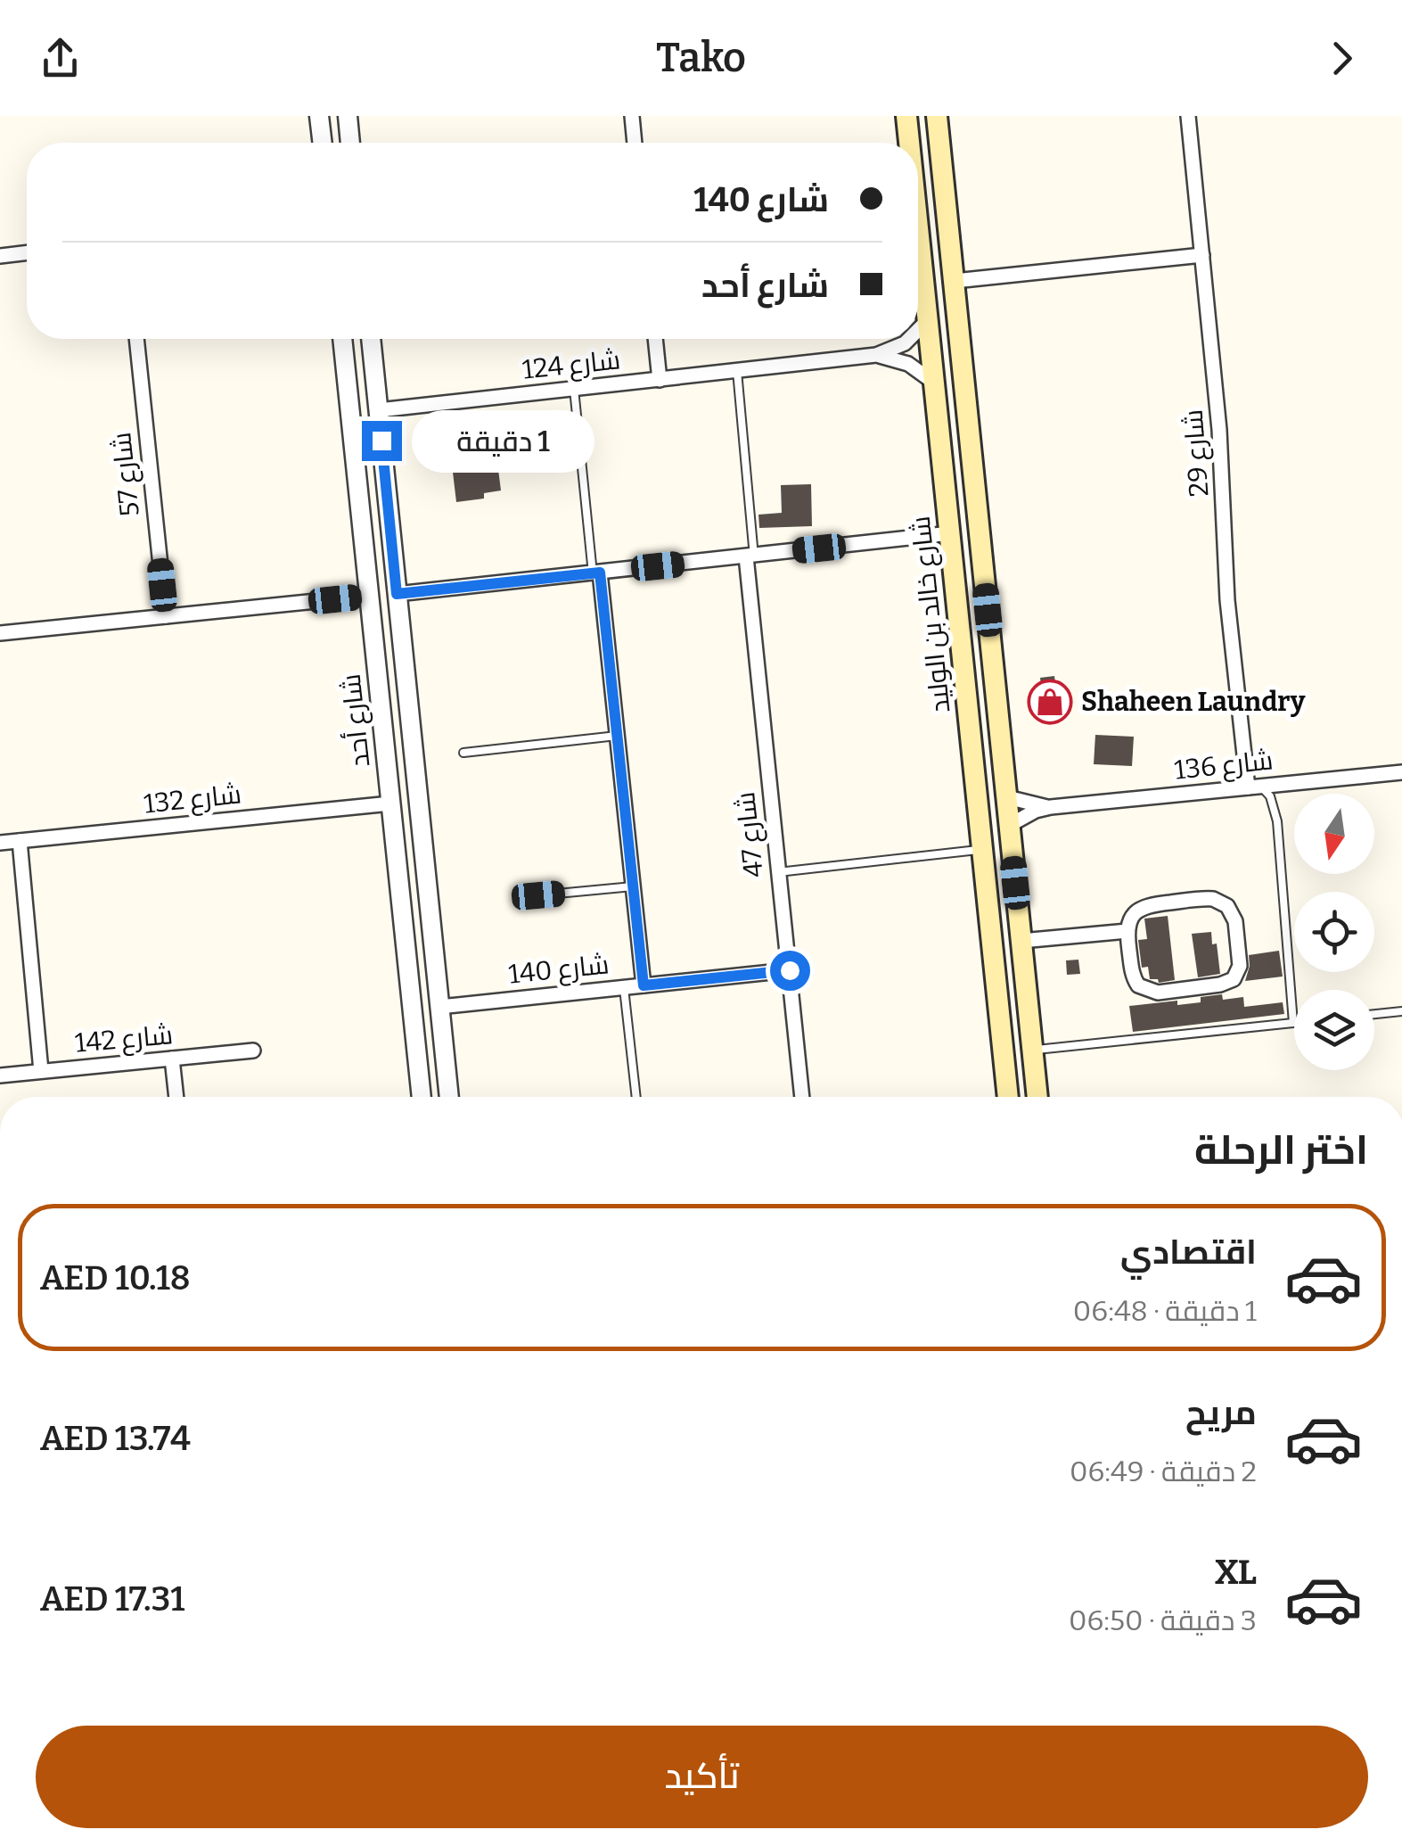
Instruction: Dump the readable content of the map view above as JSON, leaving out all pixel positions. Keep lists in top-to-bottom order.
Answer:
{
  "streets": {
    "main road": ["شارع خالد بن الوليد"],
    "street": [
      "شارع 124",
      "شارع 29",
      "شارع 57",
      "شارع أحد",
      "شارع 136",
      "شارع 132",
      "شارع 47",
      "شارع 140",
      "شارع 142"
    ]
  },
  "crossings": [
    ["شارع 124", "شارع خالد بن الوليد"],
    ["شارع 124", "شارع أحد"],
    ["شارع 29", "شارع 136"],
    ["شارع أحد", "شارع 132"],
    ["شارع أحد", "شارع 140"],
    ["شارع 47", "شارع 140"]
  ],
  "places": {
    "shop": ["Shaheen Laundry"]
  },
  "north": "bottom",
  "page": {
    "header": "Tako",
    "banner": ["شارع 140", "شارع أحد"],
    "bubble": "1 دقيقة",
    "heading": "اختر الرحلة",
    "list": [
      {
        "name": "اقتصادي",
        "note": "1 دقيقة · 06:48",
        "value": "AED 10.18"
      },
      {
        "name": "مريح",
        "note": "2 دقيقة · 06:49",
        "value": "AED 13.74"
      },
      {
        "name": "XL",
        "note": "3 دقيقة · 06:50",
        "value": "AED 17.31"
      }
    ],
    "buttons": "تأكيد"
  }
}
